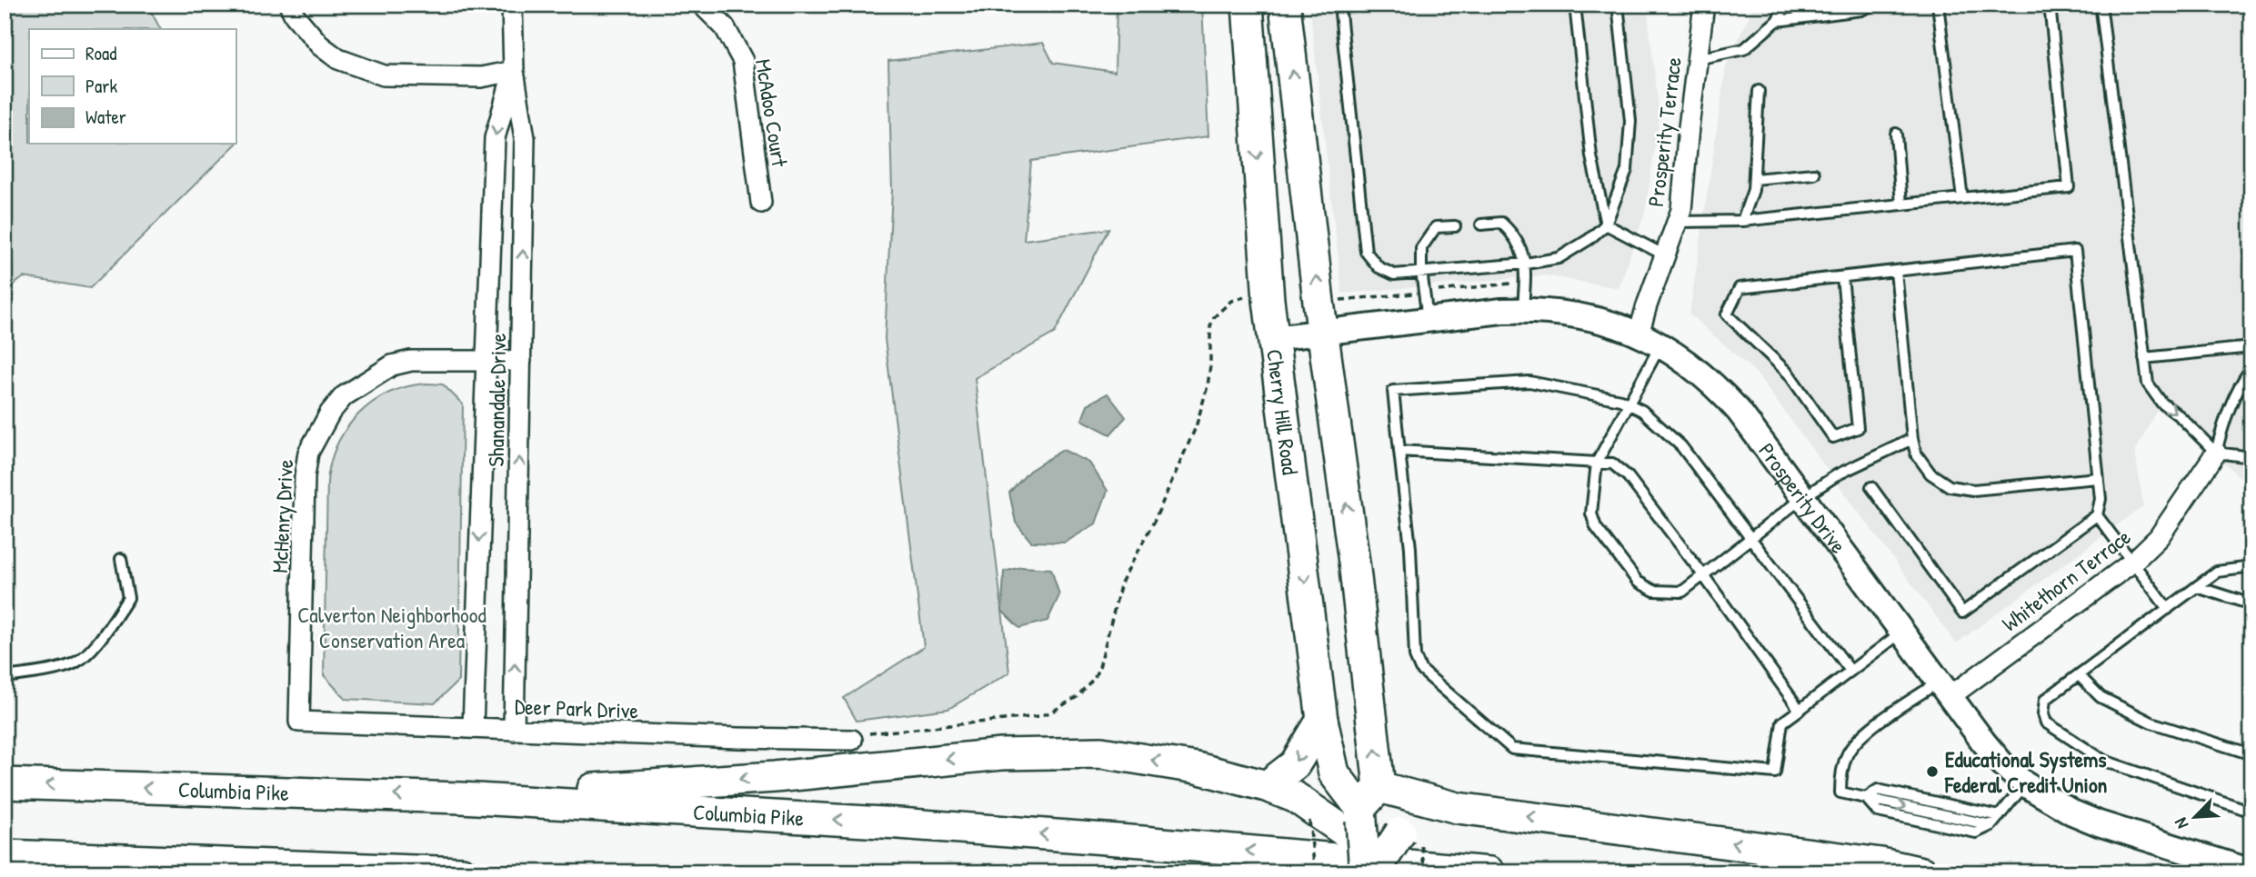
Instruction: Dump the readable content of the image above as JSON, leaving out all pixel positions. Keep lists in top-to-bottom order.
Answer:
{
  "streets": {
    "main road": ["Cherry Hill Road", "Columbia Pike"],
    "street": [
      "McAdoo Court",
      "Prosperity Terrace",
      "Shanandale Drive",
      "Prosperity Drive",
      "McHenry Drive",
      "Whitethorn Terrace",
      "Deer Park Drive"
    ]
  },
  "crossings": [
    ["Prosperity Terrace", "Prosperity Drive"],
    ["Shanandale Drive", "McHenry Drive"],
    ["Shanandale Drive", "Deer Park Drive"],
    ["Cherry Hill Road", "Prosperity Drive"],
    ["Prosperity Drive", "Whitethorn Terrace"],
    ["McHenry Drive", "Deer Park Drive"]
  ],
  "parks": ["Calverton Neighborhood Conservation Area"],
  "places": ["Educational Systems Federal Credit Union"],
  "legend": ["Road", "Park", "Water"],
  "north": "bottom left"
}
